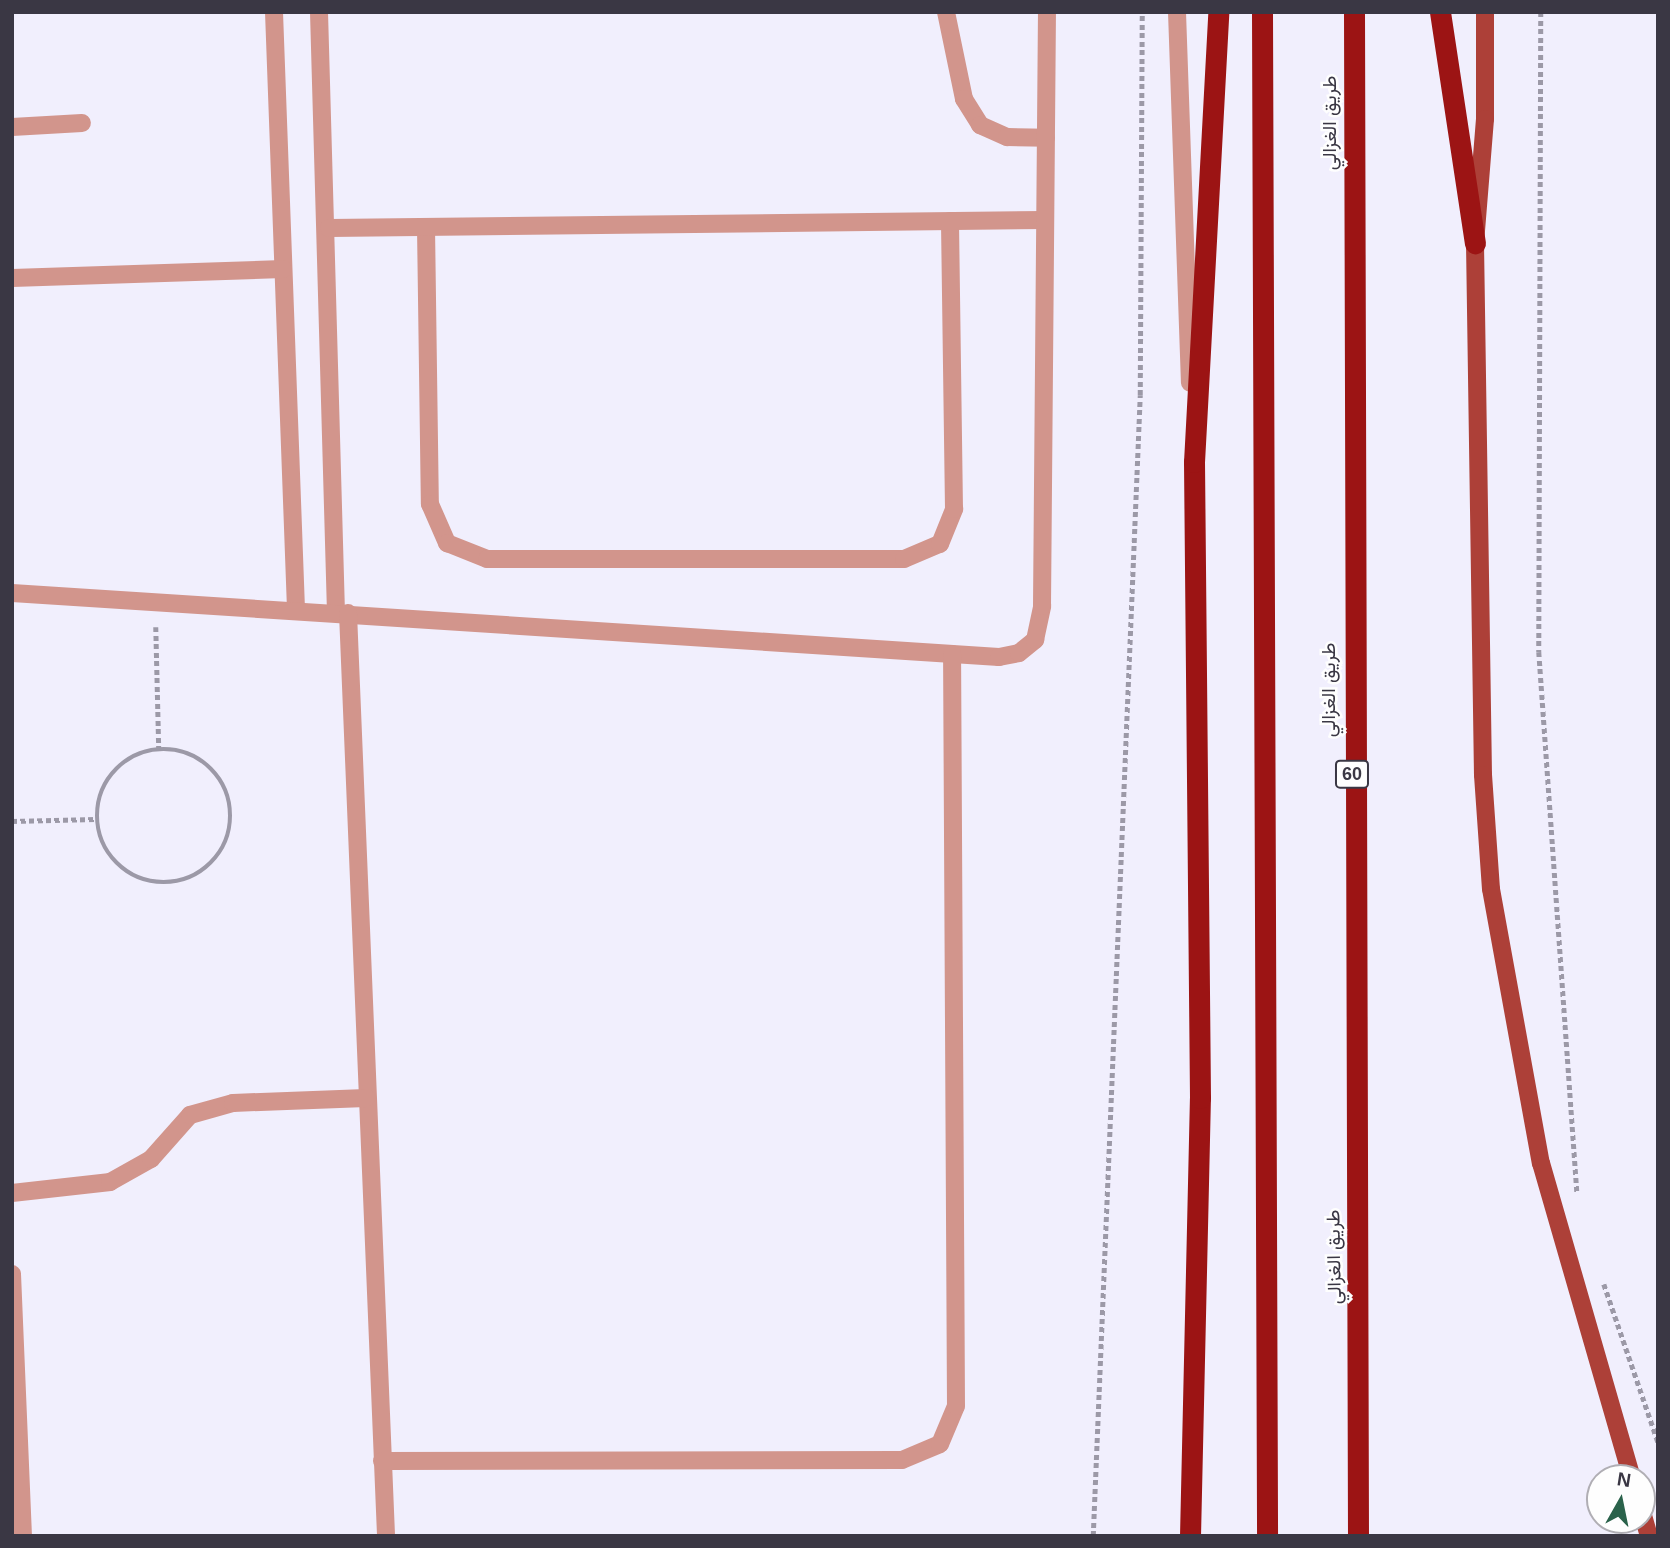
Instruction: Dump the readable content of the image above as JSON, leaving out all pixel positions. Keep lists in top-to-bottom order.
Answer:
{
  "streets": {
    "highway": ["طريق الغزالي", "60"]
  },
  "north": "top"
}
